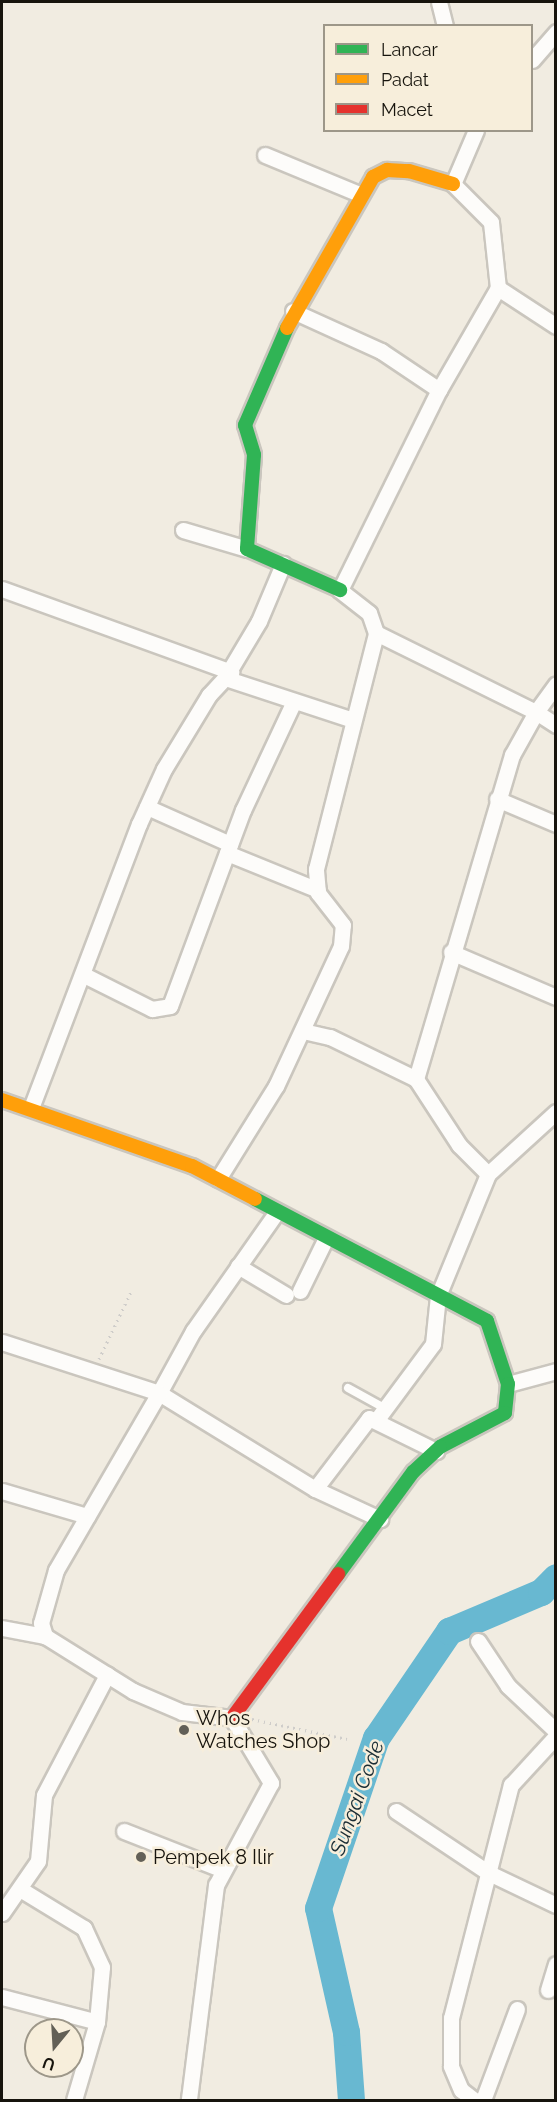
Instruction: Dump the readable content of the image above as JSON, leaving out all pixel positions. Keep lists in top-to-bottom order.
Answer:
{
  "water": ["Sungai Code"],
  "places": ["Whos Watches Shop", "Pempek 8 Ilir"],
  "legend": ["Lancar", "Padat", "Macet"],
  "north": "bottom"
}
